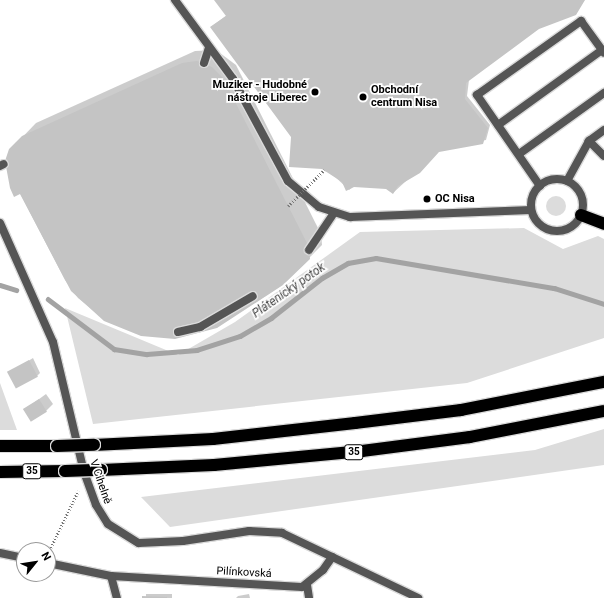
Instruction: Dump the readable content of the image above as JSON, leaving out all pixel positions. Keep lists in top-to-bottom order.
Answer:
{
  "streets": {
    "highway": ["35"],
    "street": ["V Cihelně", "Pilínkovská"]
  },
  "water": ["Plátenický potok"],
  "places": ["Muziker - Hudobné nástroje Liberec", "Obchodní centrum Nisa", "OC Nisa"],
  "north": "top right"
}
